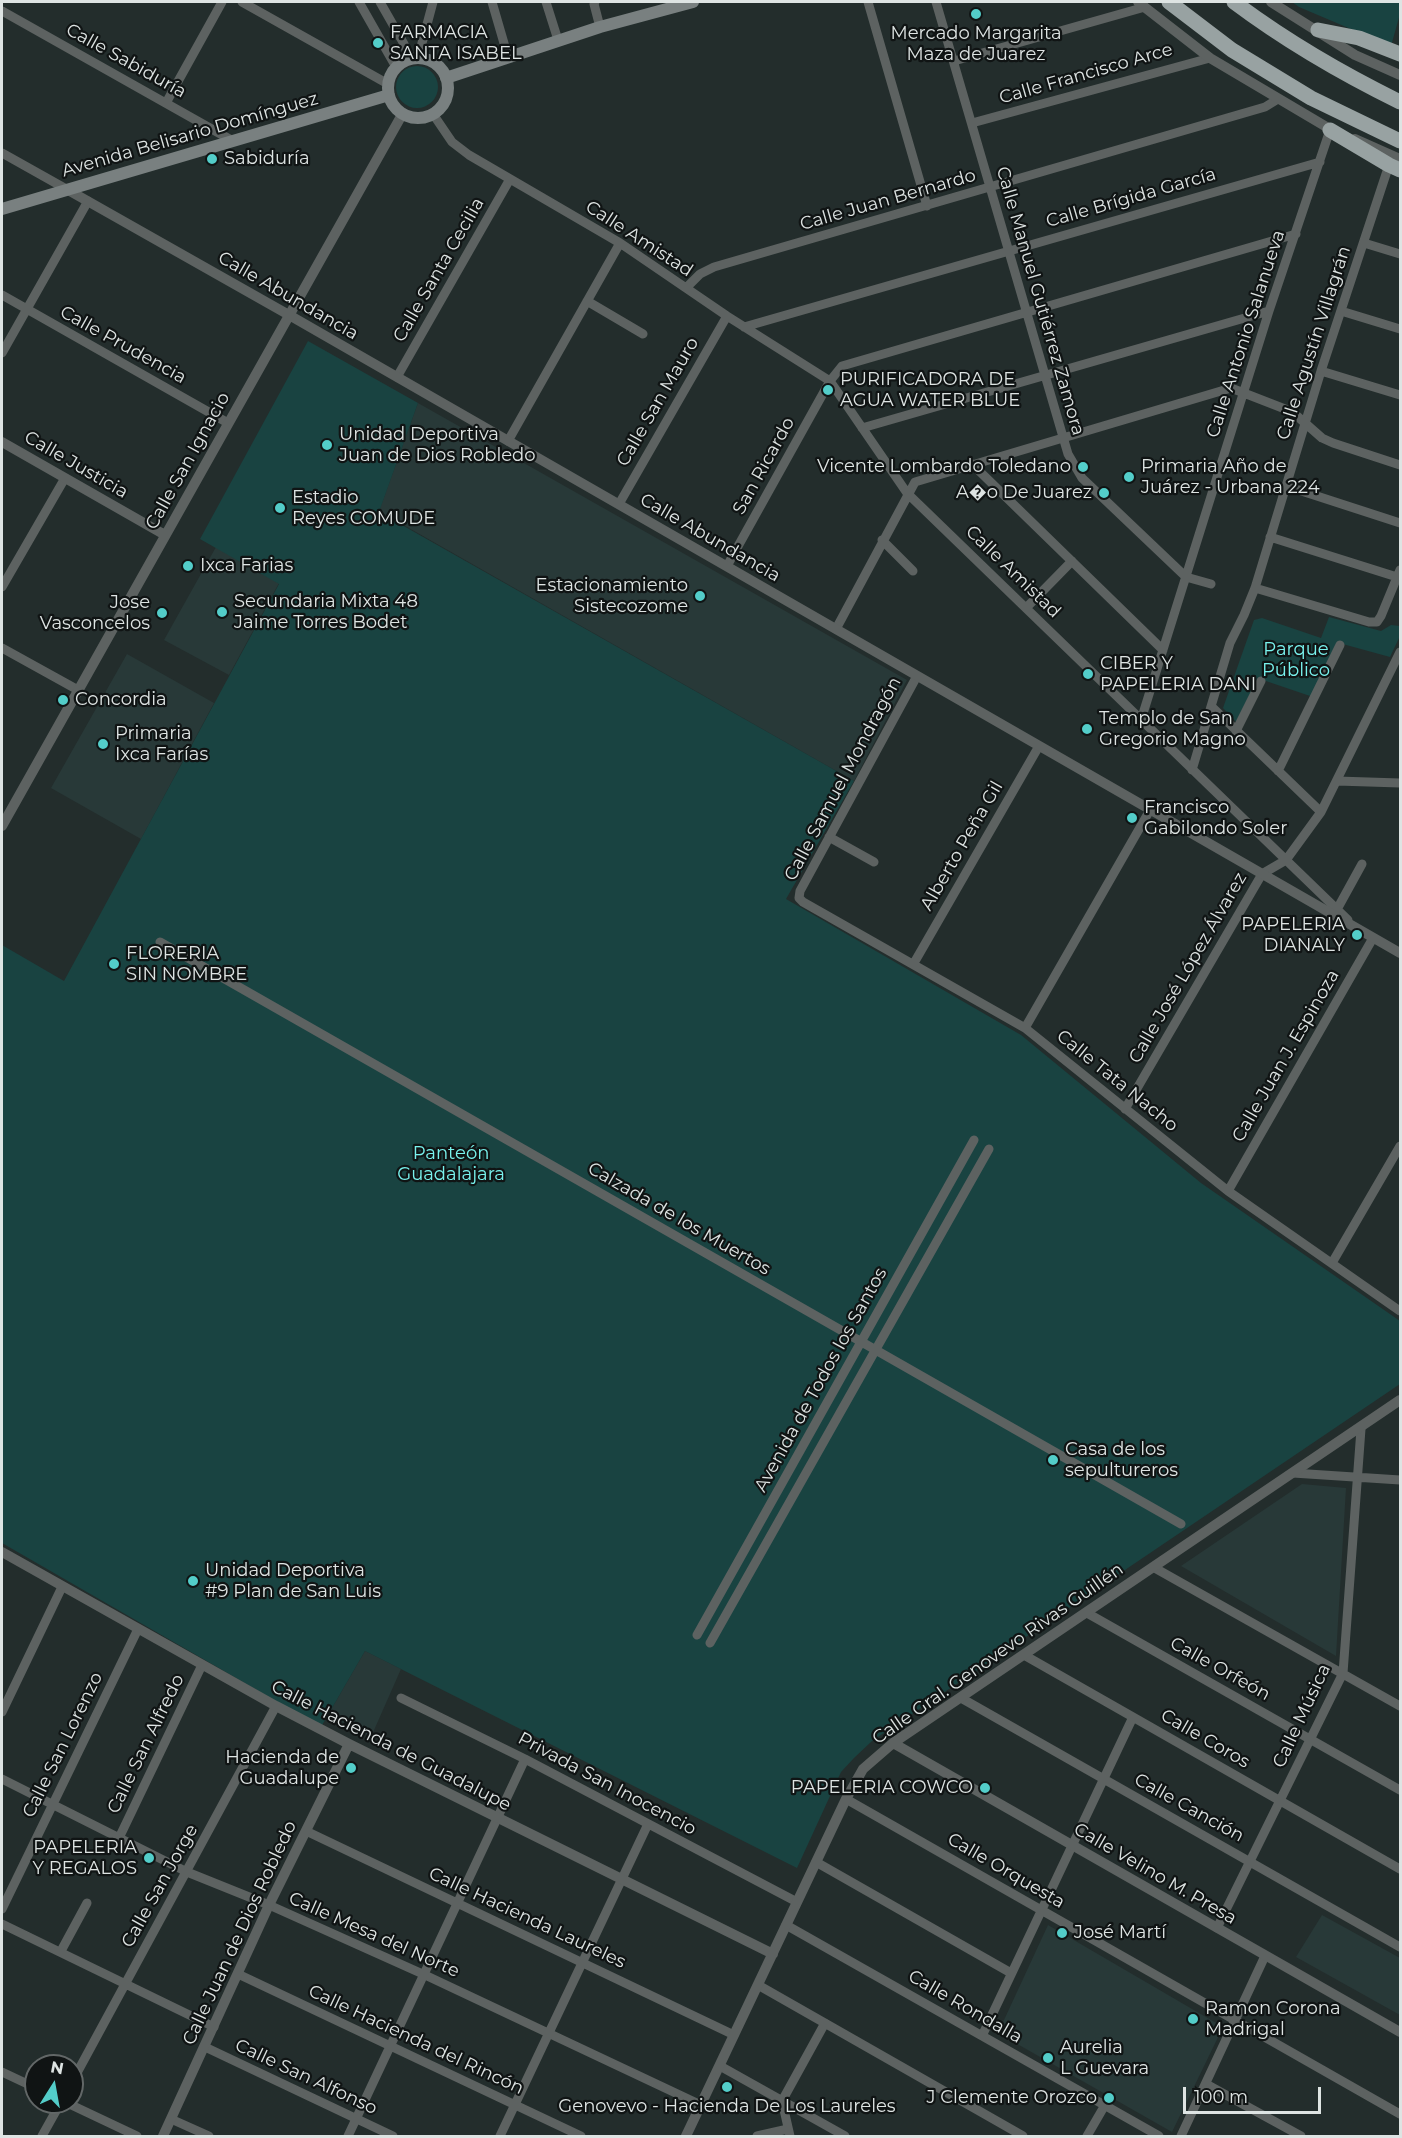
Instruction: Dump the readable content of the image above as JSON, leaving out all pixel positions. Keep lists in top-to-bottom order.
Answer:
{
  "streets": {
    "main road": ["Avenida Belisario Domínguez"],
    "street": [
      "Calle Sabiduría",
      "Calle Francisco Arce",
      "Calle Brígida García",
      "Calle Juan Bernardo",
      "Calle Amistad",
      "Calle Santa Cecilia",
      "Calle Abundancia",
      "Calle Manuel Gutiérrez Zamora",
      "Calle Antonio Salanueva",
      "Calle Agustín Villagrán",
      "Calle Prudencia",
      "Calle San Mauro",
      "Calle San Ignacio",
      "Calle Justicia",
      "San Ricardo",
      "Calle Samuel Mondragón",
      "Alberto Peña Gil",
      "Calle José López Álvarez",
      "Calle Juan J. Espinoza",
      "Calle Tata Nacho",
      "Calzada de los Muertos",
      "Avenida de Todos los Santos",
      "Calle Gral. Genovevo Rivas Guillén",
      "Calle Orfeón",
      "Calle Música",
      "Calle Coros",
      "Calle San Alfredo",
      "Calle San Lorenzo",
      "Calle Hacienda de Guadalupe",
      "Privada San Inocencio",
      "Calle Canción",
      "Calle Orquesta",
      "Calle Velino M. Presa",
      "Calle San Jorge",
      "Calle Hacienda Laureles",
      "Calle Juan de Dios Robledo",
      "Calle Mesa del Norte",
      "Calle Rondalla",
      "Calle Hacienda del Rincón",
      "Calle San Alfonso"
    ]
  },
  "crossings": [
    ["Calle Sabiduría", "Avenida Belisario Domínguez"],
    ["Calle Francisco Arce", "Calle Manuel Gutiérrez Zamora"],
    ["Avenida Belisario Domínguez", "Calle Amistad"],
    ["Avenida Belisario Domínguez", "Calle Abundancia"],
    ["Avenida Belisario Domínguez", "Calle San Ignacio"],
    ["Calle Brígida García", "Calle Amistad"],
    ["Calle Brígida García", "Calle Manuel Gutiérrez Zamora"],
    ["Calle Brígida García", "Calle Antonio Salanueva"],
    ["Calle Juan Bernardo", "Calle Amistad"],
    ["Calle Juan Bernardo", "Calle Manuel Gutiérrez Zamora"],
    ["Calle Amistad", "Calle Santa Cecilia"],
    ["Calle Amistad", "Calle Abundancia"],
    ["Calle Amistad", "Calle Antonio Salanueva"],
    ["Calle Amistad", "Calle Agustín Villagrán"],
    ["Calle Amistad", "Calle San Mauro"],
    ["Calle Amistad", "Calle San Ignacio"],
    ["Calle Amistad", "San Ricardo"],
    ["Calle Santa Cecilia", "Calle Abundancia"],
    ["Calle Abundancia", "Calle San Mauro"],
    ["Calle Abundancia", "Calle San Ignacio"],
    ["Calle Abundancia", "San Ricardo"],
    ["Calle Abundancia", "Calle Samuel Mondragón"],
    ["Calle Abundancia", "Alberto Peña Gil"],
    ["Calle Abundancia", "Calle José López Álvarez"],
    ["Calle Abundancia", "Calle Juan J. Espinoza"],
    ["Calle Manuel Gutiérrez Zamora", "Calle Antonio Salanueva"],
    ["Calle Prudencia", "Calle San Ignacio"],
    ["Calle San Ignacio", "Calle Justicia"],
    ["Calle Samuel Mondragón", "Calle Tata Nacho"],
    ["Alberto Peña Gil", "Calle Tata Nacho"],
    ["Calle José López Álvarez", "Calle Tata Nacho"],
    ["Calle Juan J. Espinoza", "Calle Tata Nacho"],
    ["Calzada de los Muertos", "Avenida de Todos los Santos"],
    ["Calle Gral. Genovevo Rivas Guillén", "Calle Orfeón"],
    ["Calle Gral. Genovevo Rivas Guillén", "Calle Música"],
    ["Calle Gral. Genovevo Rivas Guillén", "Calle Coros"],
    ["Calle Gral. Genovevo Rivas Guillén", "Calle Hacienda de Guadalupe"],
    ["Calle Gral. Genovevo Rivas Guillén", "Privada San Inocencio"],
    ["Calle Gral. Genovevo Rivas Guillén", "Calle Canción"],
    ["Calle Gral. Genovevo Rivas Guillén", "Calle Orquesta"],
    ["Calle Gral. Genovevo Rivas Guillén", "Calle Velino M. Presa"],
    ["Calle Gral. Genovevo Rivas Guillén", "Calle Hacienda Laureles"],
    ["Calle Gral. Genovevo Rivas Guillén", "Calle Mesa del Norte"],
    ["Calle Gral. Genovevo Rivas Guillén", "Calle Rondalla"],
    ["Calle Orfeón", "Calle Música"],
    ["Calle Música", "Calle Coros"],
    ["Calle Música", "Calle Canción"],
    ["Calle Música", "Calle Velino M. Presa"],
    ["Calle San Alfredo", "Calle Hacienda de Guadalupe"],
    ["Calle San Alfredo", "Calle Mesa del Norte"],
    ["Calle San Lorenzo", "Calle Hacienda de Guadalupe"],
    ["Calle San Lorenzo", "Calle Mesa del Norte"],
    ["Calle Hacienda de Guadalupe", "Calle San Jorge"],
    ["Calle Hacienda de Guadalupe", "Calle Juan de Dios Robledo"],
    ["Calle San Jorge", "Calle Mesa del Norte"],
    ["Calle Hacienda Laureles", "Calle Juan de Dios Robledo"],
    ["Calle Juan de Dios Robledo", "Calle Mesa del Norte"],
    ["Calle Juan de Dios Robledo", "Calle Hacienda del Rincón"],
    ["Calle Juan de Dios Robledo", "Calle San Alfonso"]
  ],
  "parks": ["Parque Público", "Panteón Guadalajara"],
  "places": [
    "Mercado Margarita Maza de Juarez",
    "FARMACIA SANTA ISABEL",
    "Sabiduría",
    "PURIFICADORA DE AGUA WATER BLUE",
    "Unidad Deportiva Juan de Dios Robledo",
    "Vicente Lombardo Toledano",
    "Primaria Año de Juárez - Urbana 224",
    "A�o De Juarez",
    "Estadio Reyes COMUDE",
    "Ixca Farias",
    "Estacionamiento Sistecozome",
    "Secundaria Mixta 48 Jaime Torres Bodet",
    "Jose Vasconcelos",
    "CIBER Y PAPELERIA DANI",
    "Concordia",
    "Templo de San Gregorio Magno",
    "Primaria Ixca Farías",
    "Francisco Gabilondo Soler",
    "PAPELERIA DIANALY",
    "FLORERIA SIN NOMBRE",
    "Casa de los sepultureros",
    "Unidad Deportiva #9 Plan de San Luis",
    "Hacienda de Guadalupe",
    "PAPELERIA COWCO",
    "PAPELERIA Y REGALOS",
    "José Martí",
    "Ramon Corona Madrigal",
    "Aurelia L Guevara",
    "Genovevo - Hacienda De Los Laureles",
    "J Clemente Orozco"
  ],
  "scale_bar": "100 m",
  "north": "top"
}
